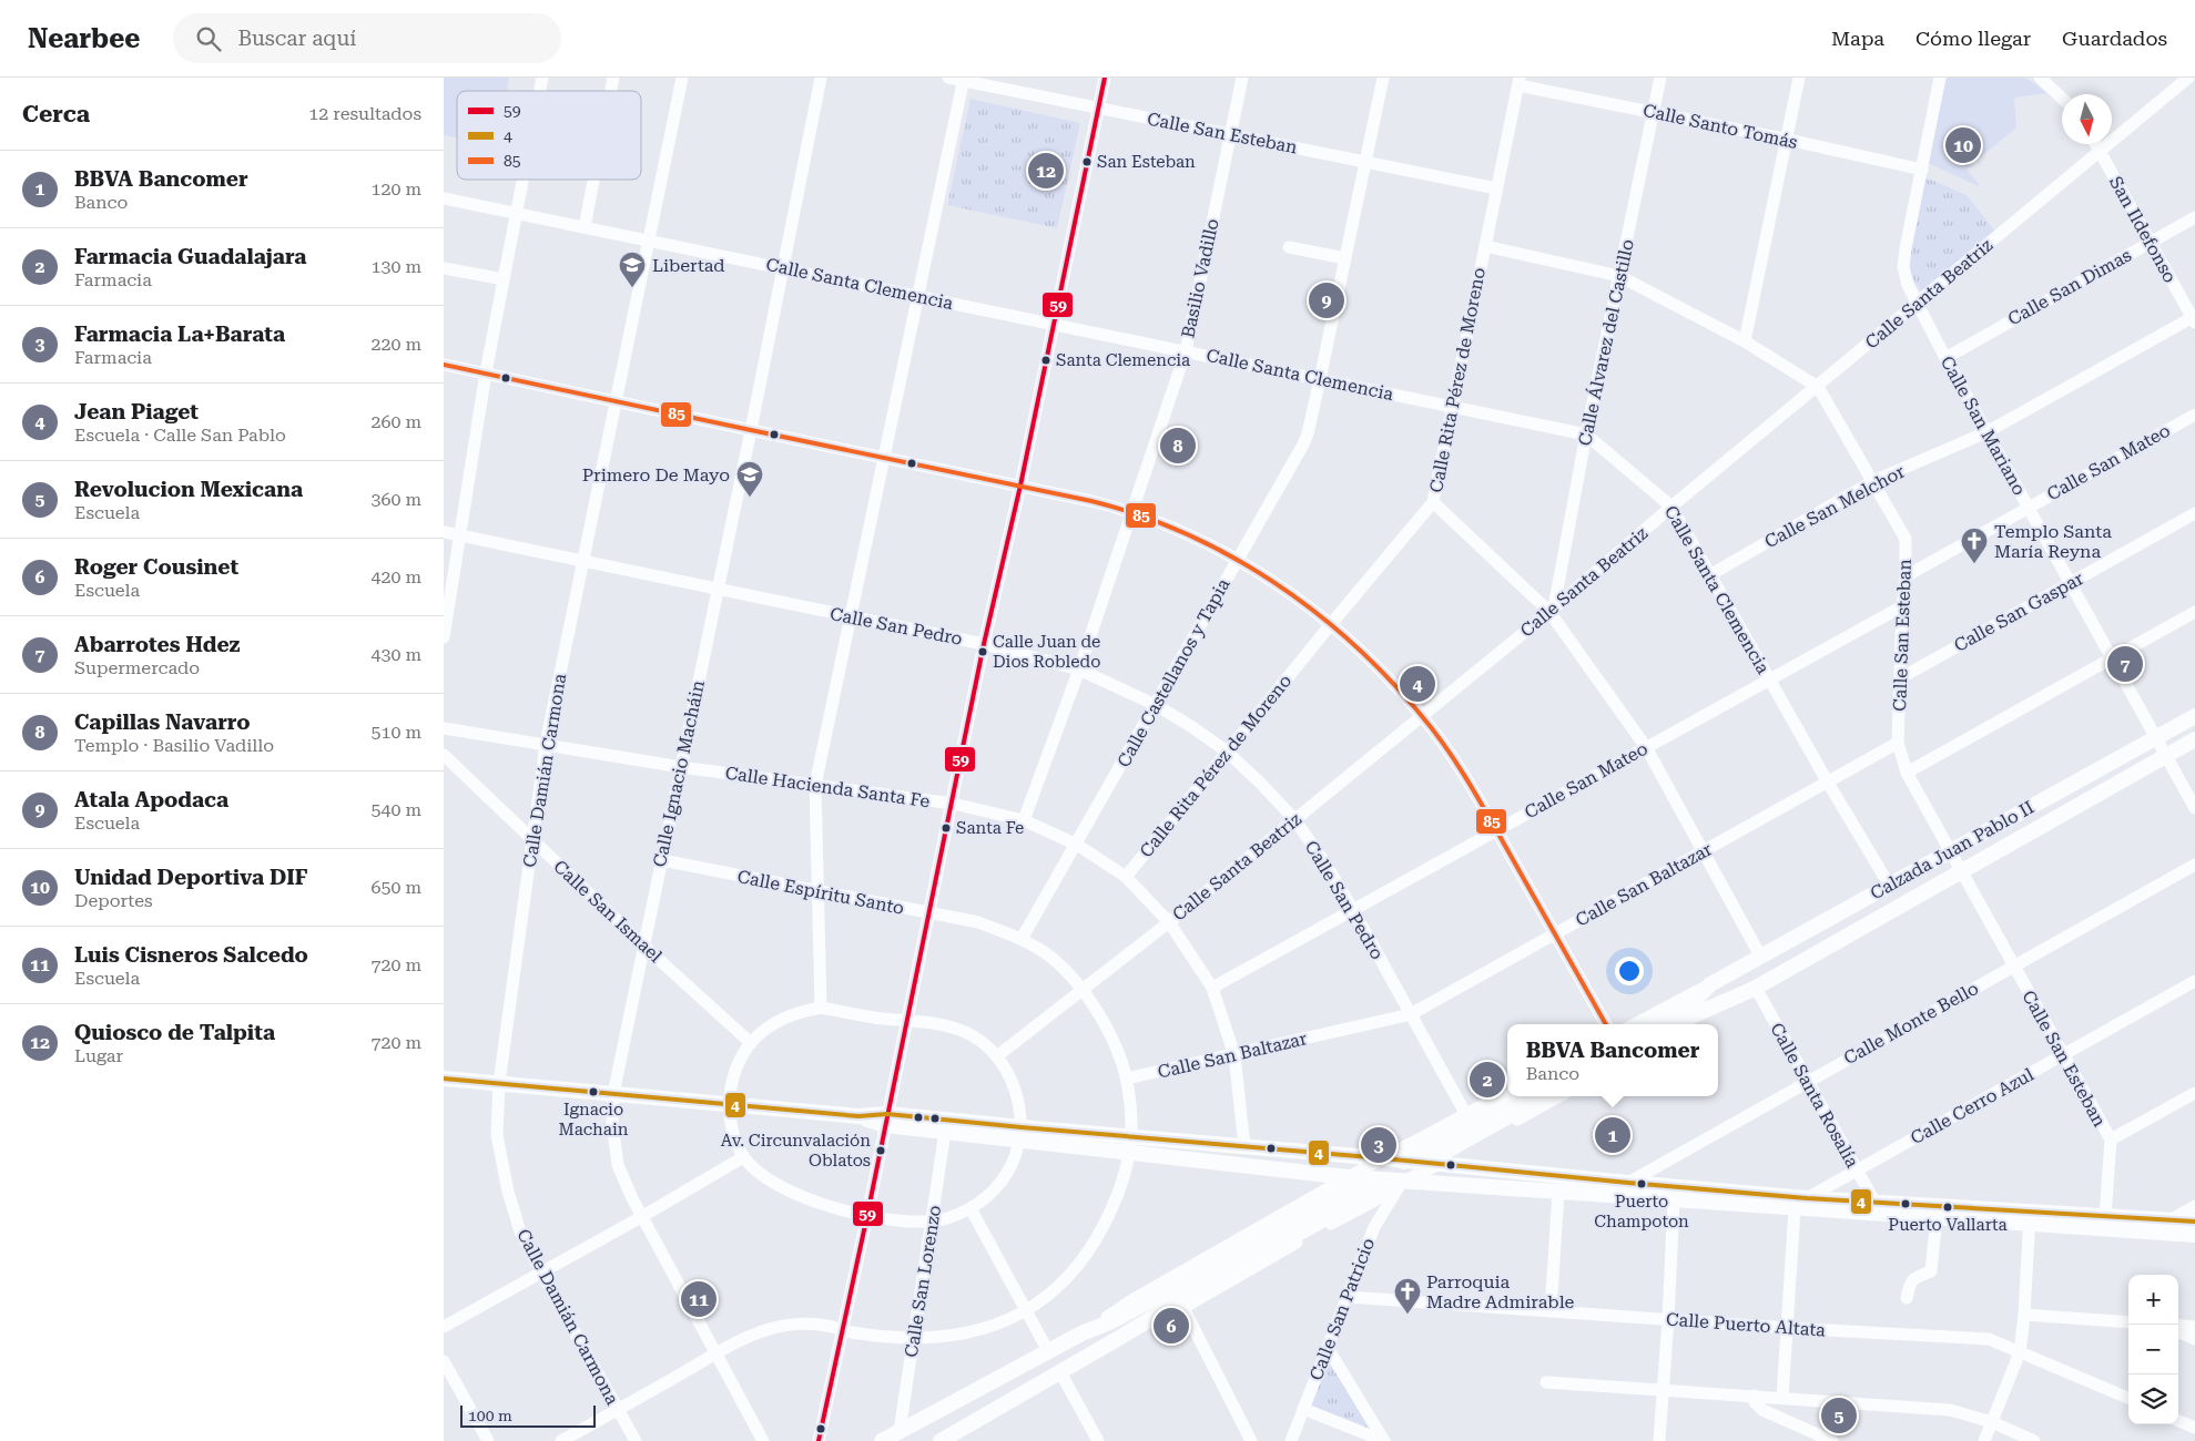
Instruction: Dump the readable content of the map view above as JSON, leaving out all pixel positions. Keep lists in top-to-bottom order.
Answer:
{
  "streets": {
    "main road": ["Calzada Juan Pablo II"],
    "street": [
      "Calle Santo Tomás",
      "Calle San Esteban",
      "San Ildefonso",
      "Basilio Vadillo",
      "Calle Santa Clemencia",
      "Calle San Dimas",
      "Calle Santa Beatriz",
      "Calle Álvarez del Castillo",
      "Calle Rita Pérez de Moreno",
      "Calle San Mariano",
      "Calle San Mateo",
      "Calle San Melchor",
      "Calle San Gaspar",
      "Calle San Pedro",
      "Calle Castellanos y Tapia",
      "Calle Damián Carmona",
      "Calle Ignacio Macháin",
      "Calle Hacienda Santa Fe",
      "Calle San Baltazar",
      "Calle Espíritu Santo",
      "Calle San Ismael",
      "Calle Monte Bello",
      "Calle Santa Rosalía",
      "Calle Cerro Azul",
      "Calle San Lorenzo",
      "Calle San Patricio",
      "Calle Puerto Altata"
    ]
  },
  "crossings": [
    ["Calle Santo Tomás", "Calle Álvarez del Castillo"],
    ["Calle Santo Tomás", "Calle Rita Pérez de Moreno"],
    ["Calle Santo Tomás", "Calle San Mariano"],
    ["Calle San Esteban", "Basilio Vadillo"],
    ["Calle San Esteban", "Calle Santa Beatriz"],
    ["Calle San Esteban", "Calle Álvarez del Castillo"],
    ["Calle San Esteban", "Calle Rita Pérez de Moreno"],
    ["Calle San Esteban", "Calle San Mateo"],
    ["Calle San Esteban", "Calle San Melchor"],
    ["Calle San Esteban", "Calle San Gaspar"],
    ["Calle San Esteban", "Calle Castellanos y Tapia"],
    ["Calle San Esteban", "Calzada Juan Pablo II"],
    ["Calle San Esteban", "Calle San Baltazar"],
    ["Calle San Esteban", "Calle Monte Bello"],
    ["Calle San Esteban", "Calle Cerro Azul"],
    ["San Ildefonso", "Calle San Dimas"],
    ["San Ildefonso", "Calle Santa Beatriz"],
    ["San Ildefonso", "Calle San Melchor"],
    ["Basilio Vadillo", "Calle Santa Clemencia"],
    ["Basilio Vadillo", "Calle San Pedro"],
    ["Basilio Vadillo", "Calle Hacienda Santa Fe"],
    ["Calle Santa Clemencia", "Calle Santa Beatriz"],
    ["Calle Santa Clemencia", "Calle Álvarez del Castillo"],
    ["Calle Santa Clemencia", "Calle Rita Pérez de Moreno"],
    ["Calle Santa Clemencia", "Calle San Mateo"],
    ["Calle Santa Clemencia", "Calle San Melchor"],
    ["Calle Santa Clemencia", "Calle Castellanos y Tapia"],
    ["Calle Santa Clemencia", "Calle Damián Carmona"],
    ["Calle Santa Clemencia", "Calle Ignacio Macháin"],
    ["Calle Santa Clemencia", "Calzada Juan Pablo II"],
    ["Calle Santa Clemencia", "Calle San Baltazar"],
    ["Calle San Dimas", "Calle San Mariano"],
    ["Calle Santa Beatriz", "Calle Álvarez del Castillo"],
    ["Calle Santa Beatriz", "Calle San Mariano"],
    ["Calle Santa Beatriz", "Calle San Pedro"],
    ["Calle Santa Beatriz", "Calle Hacienda Santa Fe"],
    ["Calle Santa Beatriz", "Calle Espíritu Santo"],
    ["Calle Rita Pérez de Moreno", "Calle San Pedro"],
    ["Calle Rita Pérez de Moreno", "Calle Hacienda Santa Fe"],
    ["Calle San Mariano", "Calle San Mateo"],
    ["Calle San Mariano", "Calle San Melchor"],
    ["Calle San Mariano", "Calle San Gaspar"],
    ["Calle San Mariano", "Calzada Juan Pablo II"],
    ["Calle San Mateo", "Calle San Pedro"],
    ["Calle San Mateo", "Calle Hacienda Santa Fe"],
    ["Calle San Pedro", "Calle Castellanos y Tapia"],
    ["Calle San Pedro", "Calle Damián Carmona"],
    ["Calle San Pedro", "Calle Ignacio Macháin"],
    ["Calle San Pedro", "Calle San Baltazar"],
    ["Calle Castellanos y Tapia", "Calle Hacienda Santa Fe"],
    ["Calle Castellanos y Tapia", "Calle Espíritu Santo"],
    ["Calle Damián Carmona", "Calle Hacienda Santa Fe"],
    ["Calle Damián Carmona", "Calle Espíritu Santo"],
    ["Calle Damián Carmona", "Calle San Ismael"],
    ["Calle Ignacio Macháin", "Calle Hacienda Santa Fe"],
    ["Calle Ignacio Macháin", "Calle Espíritu Santo"],
    ["Calle Ignacio Macháin", "Calle San Ismael"],
    ["Calle Hacienda Santa Fe", "Calle San Baltazar"],
    ["Calzada Juan Pablo II", "Calle Santa Rosalía"],
    ["Calle San Baltazar", "Calle Espíritu Santo"],
    ["Calle Espíritu Santo", "Calle San Lorenzo"],
    ["Calle Monte Bello", "Calle Santa Rosalía"],
    ["Calle Santa Rosalía", "Calle Cerro Azul"],
    ["Calle San Patricio", "Calle Puerto Altata"]
  ],
  "places": {
    "other": [
      "San Esteban",
      "Santa Clemencia",
      "Calle Juan de Dios Robledo",
      "Santa Fe",
      "Ignacio Machain",
      "Av. Circunvalación Oblatos",
      "Puerto Champoton",
      "Puerto Vallarta"
    ],
    "school or university": ["Libertad", "Primero De Mayo"],
    "church": ["Templo Santa María Reyna", "Parroquia Madre Admirable"]
  },
  "lines": ["transit line 59", "transit line 85", "transit line 4"],
  "legend": ["59", "4", "85"],
  "scale_bar": "100 m",
  "north": "bottom",
  "page": {
    "header": "Nearbee",
    "search": "Buscar aquí",
    "nav": ["Mapa", "Cómo llegar", "Guardados"],
    "heading": ["Cerca", "12 resultados"],
    "pins": [
      "10",
      "12",
      "9",
      "8",
      "7",
      "4",
      "2",
      "1",
      "3",
      "11",
      "6",
      "5"
    ],
    "list": [
      {
        "mark": "1",
        "name": "BBVA Bancomer",
        "note": "Banco",
        "value": "120 m"
      },
      {
        "mark": "2",
        "name": "Farmacia Guadalajara",
        "note": "Farmacia",
        "value": "130 m"
      },
      {
        "mark": "3",
        "name": "Farmacia La+Barata",
        "note": "Farmacia",
        "value": "220 m"
      },
      {
        "mark": "4",
        "name": "Jean Piaget",
        "note": "Escuela · Calle San Pablo",
        "value": "260 m"
      },
      {
        "mark": "5",
        "name": "Revolucion Mexicana",
        "note": "Escuela",
        "value": "360 m"
      },
      {
        "mark": "6",
        "name": "Roger Cousinet",
        "note": "Escuela",
        "value": "420 m"
      },
      {
        "mark": "7",
        "name": "Abarrotes Hdez",
        "note": "Supermercado",
        "value": "430 m"
      },
      {
        "mark": "8",
        "name": "Capillas Navarro",
        "note": "Templo · Basilio Vadillo",
        "value": "510 m"
      },
      {
        "mark": "9",
        "name": "Atala Apodaca",
        "note": "Escuela",
        "value": "540 m"
      },
      {
        "mark": "10",
        "name": "Unidad Deportiva DIF",
        "note": "Deportes",
        "value": "650 m"
      },
      {
        "mark": "11",
        "name": "Luis Cisneros Salcedo",
        "note": "Escuela",
        "value": "720 m"
      },
      {
        "mark": "12",
        "name": "Quiosco de Talpita",
        "note": "Lugar",
        "value": "720 m"
      }
    ],
    "popup": ["BBVA Bancomer", "Banco"],
    "map_buttons": ["+", "−"],
    "scale": "100 m"
  }
}
